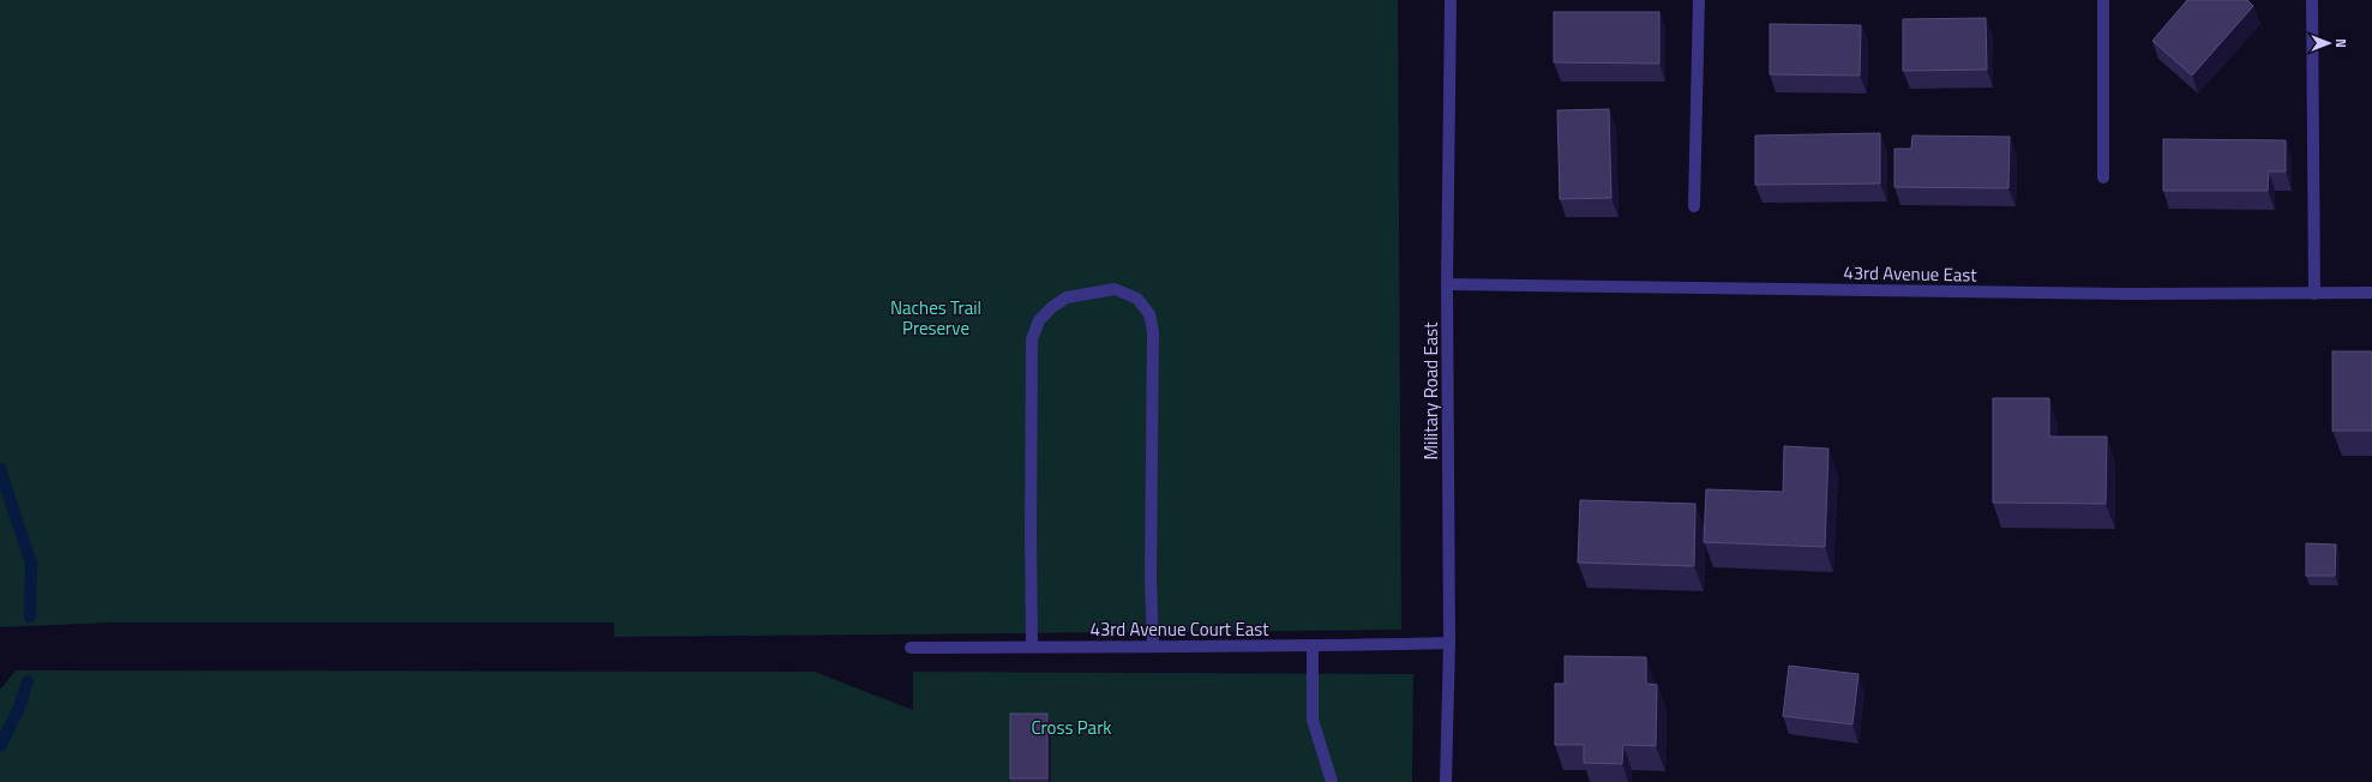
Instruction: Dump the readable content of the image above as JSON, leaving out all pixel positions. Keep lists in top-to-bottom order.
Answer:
{
  "streets": {
    "street": ["43rd Avenue East", "Military Road East", "43rd Avenue Court East"]
  },
  "crossings": [
    ["43rd Avenue East", "Military Road East"],
    ["Military Road East", "43rd Avenue Court East"]
  ],
  "parks": ["Naches Trail Preserve", "Cross Park"],
  "north": "right"
}
